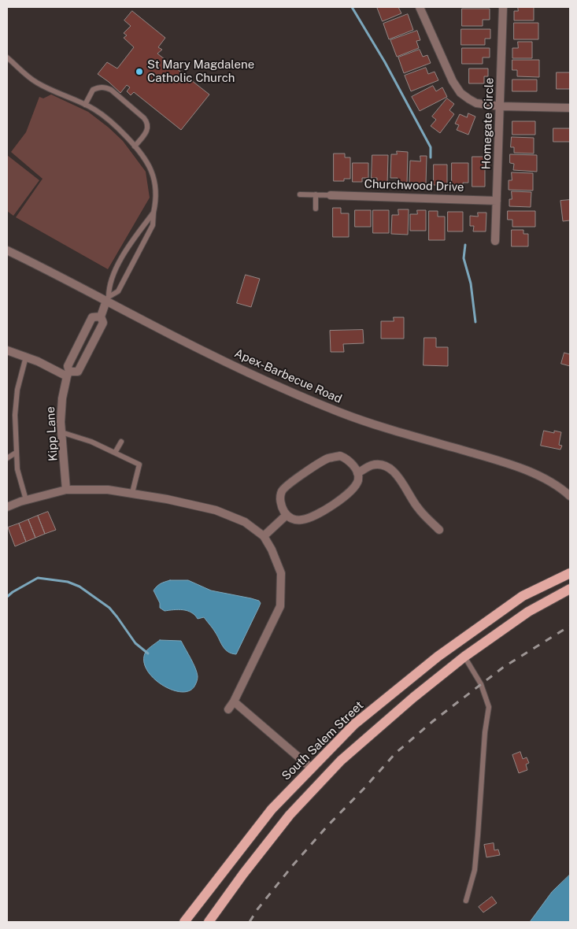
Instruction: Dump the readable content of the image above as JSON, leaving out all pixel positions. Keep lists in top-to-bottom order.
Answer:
{
  "streets": {
    "main road": ["South Salem Street"],
    "street": [
      "Homegate Circle",
      "Churchwood Drive",
      "Apex-Barbecue Road",
      "Kipp Lane"
    ]
  },
  "crossings": [
    ["Homegate Circle", "Churchwood Drive"]
  ],
  "places": ["St Mary Magdalene Catholic Church"]
}
